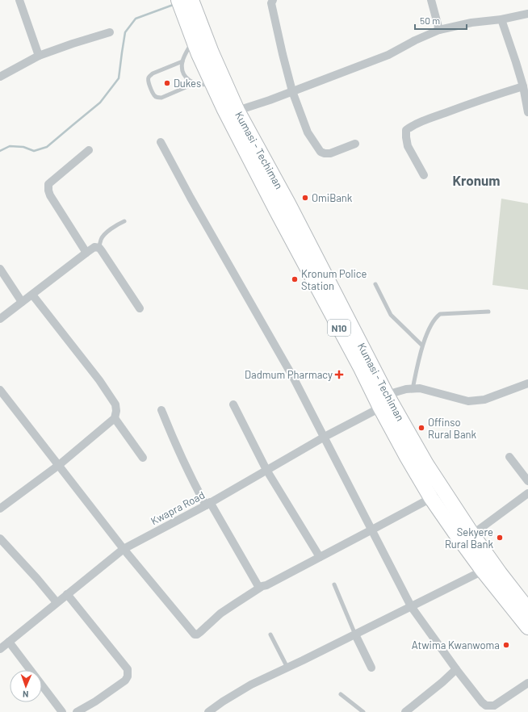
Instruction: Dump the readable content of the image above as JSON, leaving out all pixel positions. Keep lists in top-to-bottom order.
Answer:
{
  "streets": {
    "highway": ["Kumasi - Techiman", "N10"],
    "street": ["Kwapra Road"]
  },
  "crossings": [
    ["Kumasi - Techiman", "N10"],
    ["N10", "Kwapra Road"]
  ],
  "districts": ["Kronum"],
  "places": {
    "other": [
      "Dukes",
      "OmiBank",
      "Kronum Police Station",
      "Offinso Rural Bank",
      "Sekyere Rural Bank",
      "Atwima Kwanwoma"
    ],
    "health": ["Dadmum Pharmacy"]
  },
  "scale_bar": "50 m",
  "north": "bottom"
}
